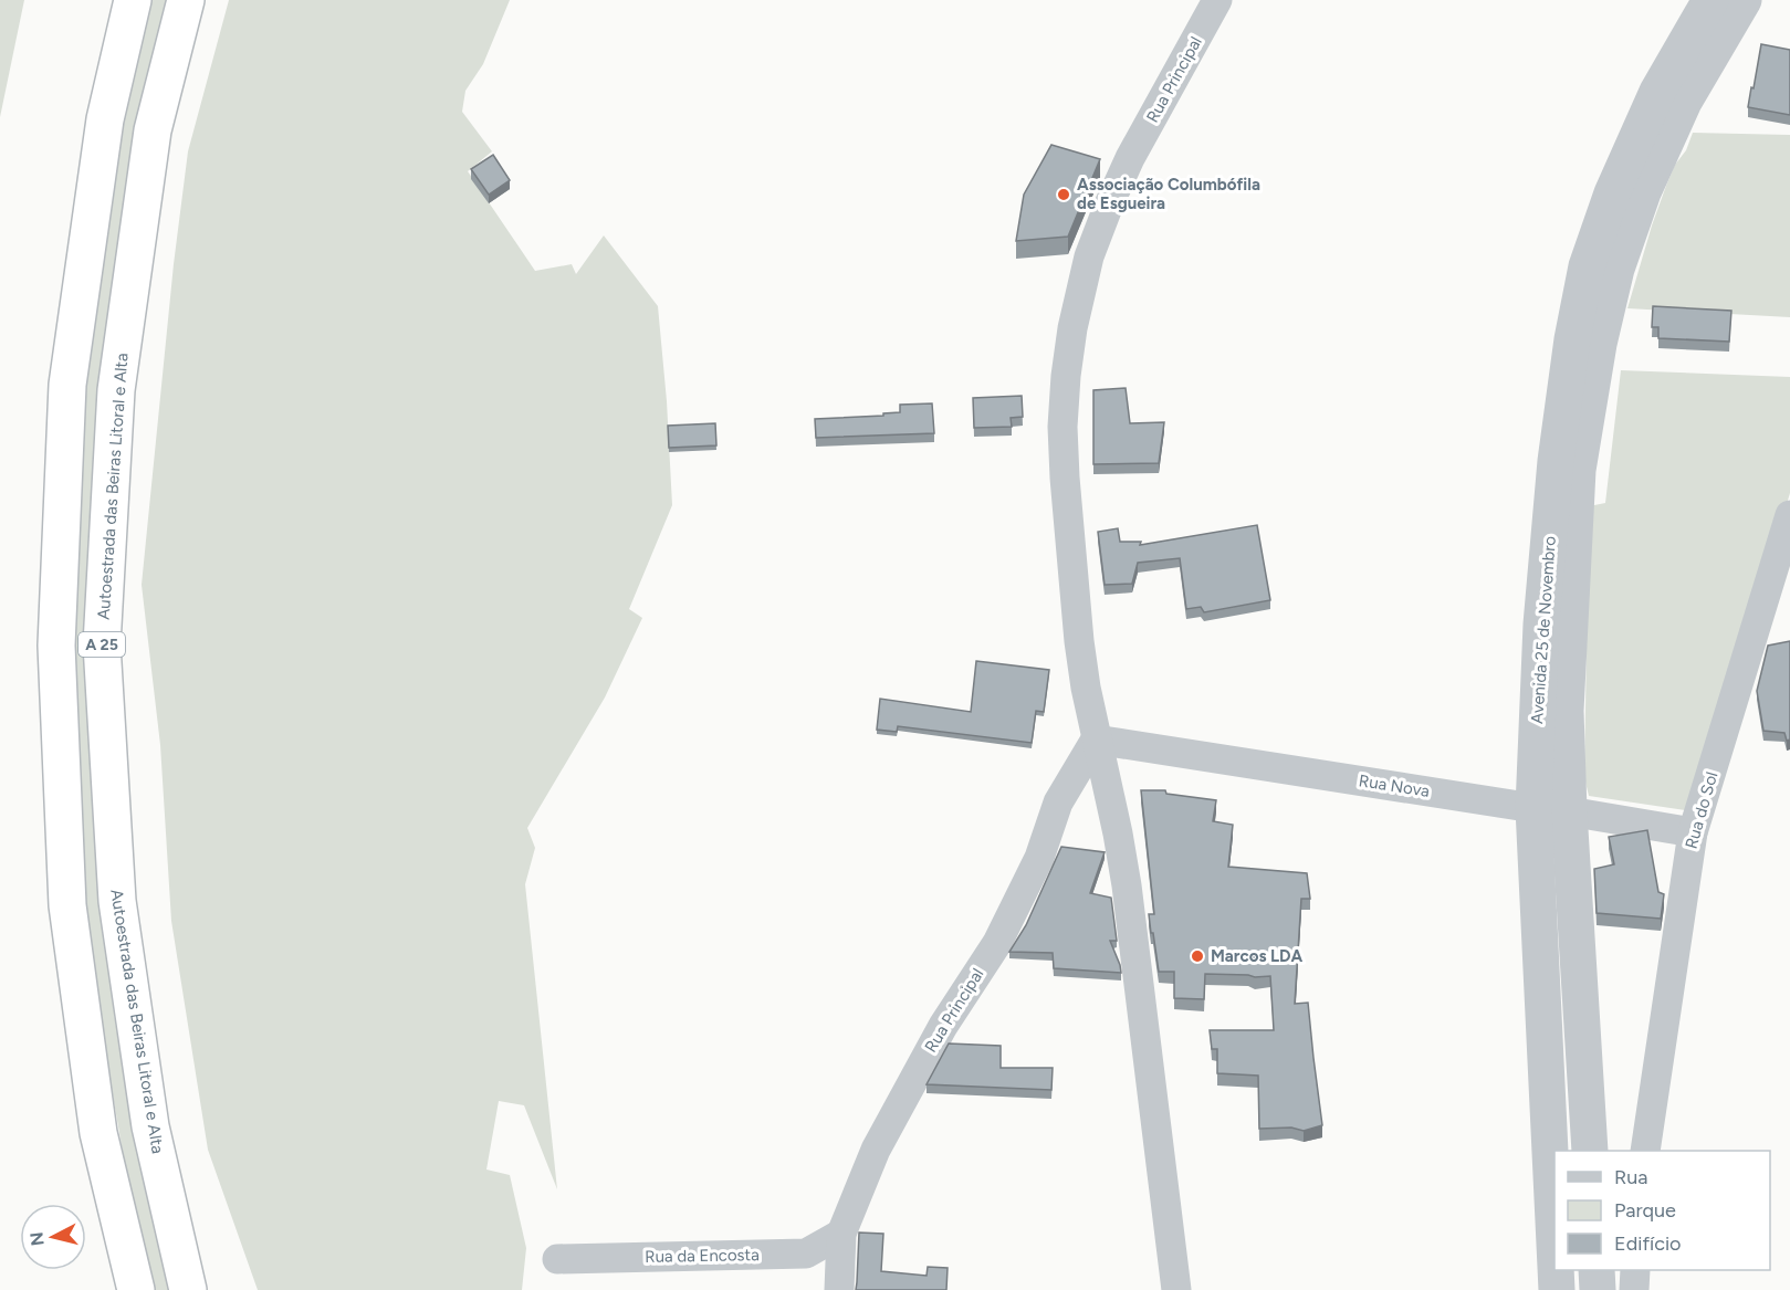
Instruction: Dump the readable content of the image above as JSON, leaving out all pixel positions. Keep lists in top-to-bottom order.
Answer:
{
  "streets": {
    "highway": ["Autoestrada das Beiras Litoral e Alta", "A 25"],
    "street": [
      "Rua Principal",
      "Avenida 25 de Novembro",
      "Rua Nova",
      "Rua do Sol",
      "Rua da Encosta"
    ]
  },
  "crossings": [
    ["Rua Principal", "Rua Nova"],
    ["Rua Principal", "Rua da Encosta"],
    ["Avenida 25 de Novembro", "Rua Nova"],
    ["Rua Nova", "Rua do Sol"]
  ],
  "places": ["Associação Columbófila de Esgueira", "Marcos LDA"],
  "legend": ["Rua", "Parque", "Edifício"],
  "north": "left"
}
